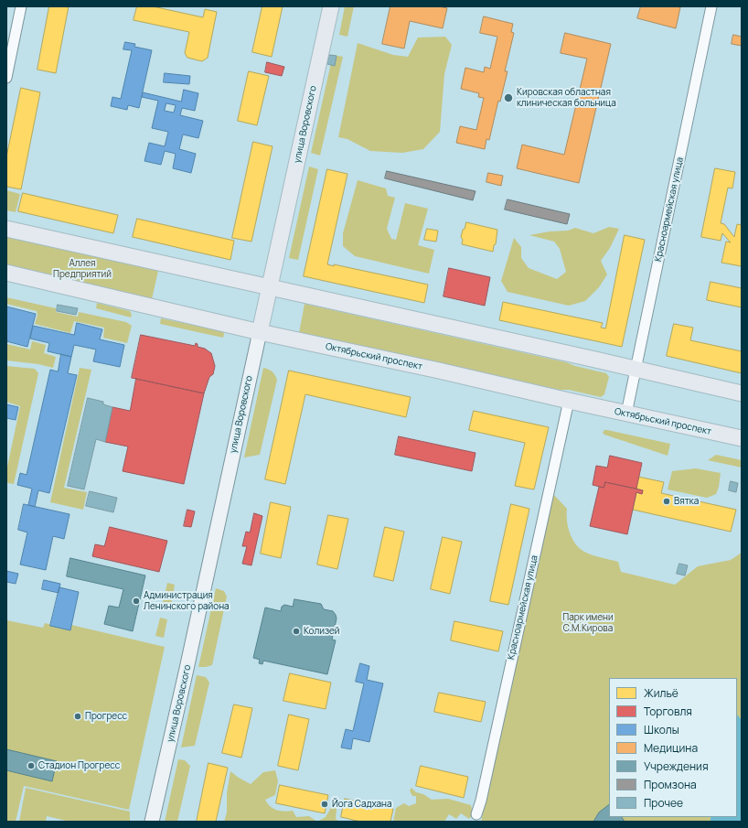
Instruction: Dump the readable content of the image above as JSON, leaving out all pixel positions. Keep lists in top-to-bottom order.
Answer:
{
  "streets": {
    "main road": ["улица Воровского", "Октябрьский проспект"],
    "street": ["Красноармейская улица"]
  },
  "crossings": [
    ["улица Воровского", "Октябрьский проспект"],
    ["Красноармейская улица", "Октябрьский проспект"]
  ],
  "parks": ["Аллея Предприятий", "Парк имени С.М.Кирова"],
  "places": [
    "Кировская областная клиническая больница",
    "Вятка",
    "Администрация Ленинского района",
    "Колизей",
    "Прогресс",
    "Стадион Прогресс",
    "Йога Садхана"
  ],
  "legend": [
    "Жильё",
    "Торговля",
    "Школы",
    "Медицина",
    "Учреждения",
    "Промзона",
    "Прочее"
  ]
}
